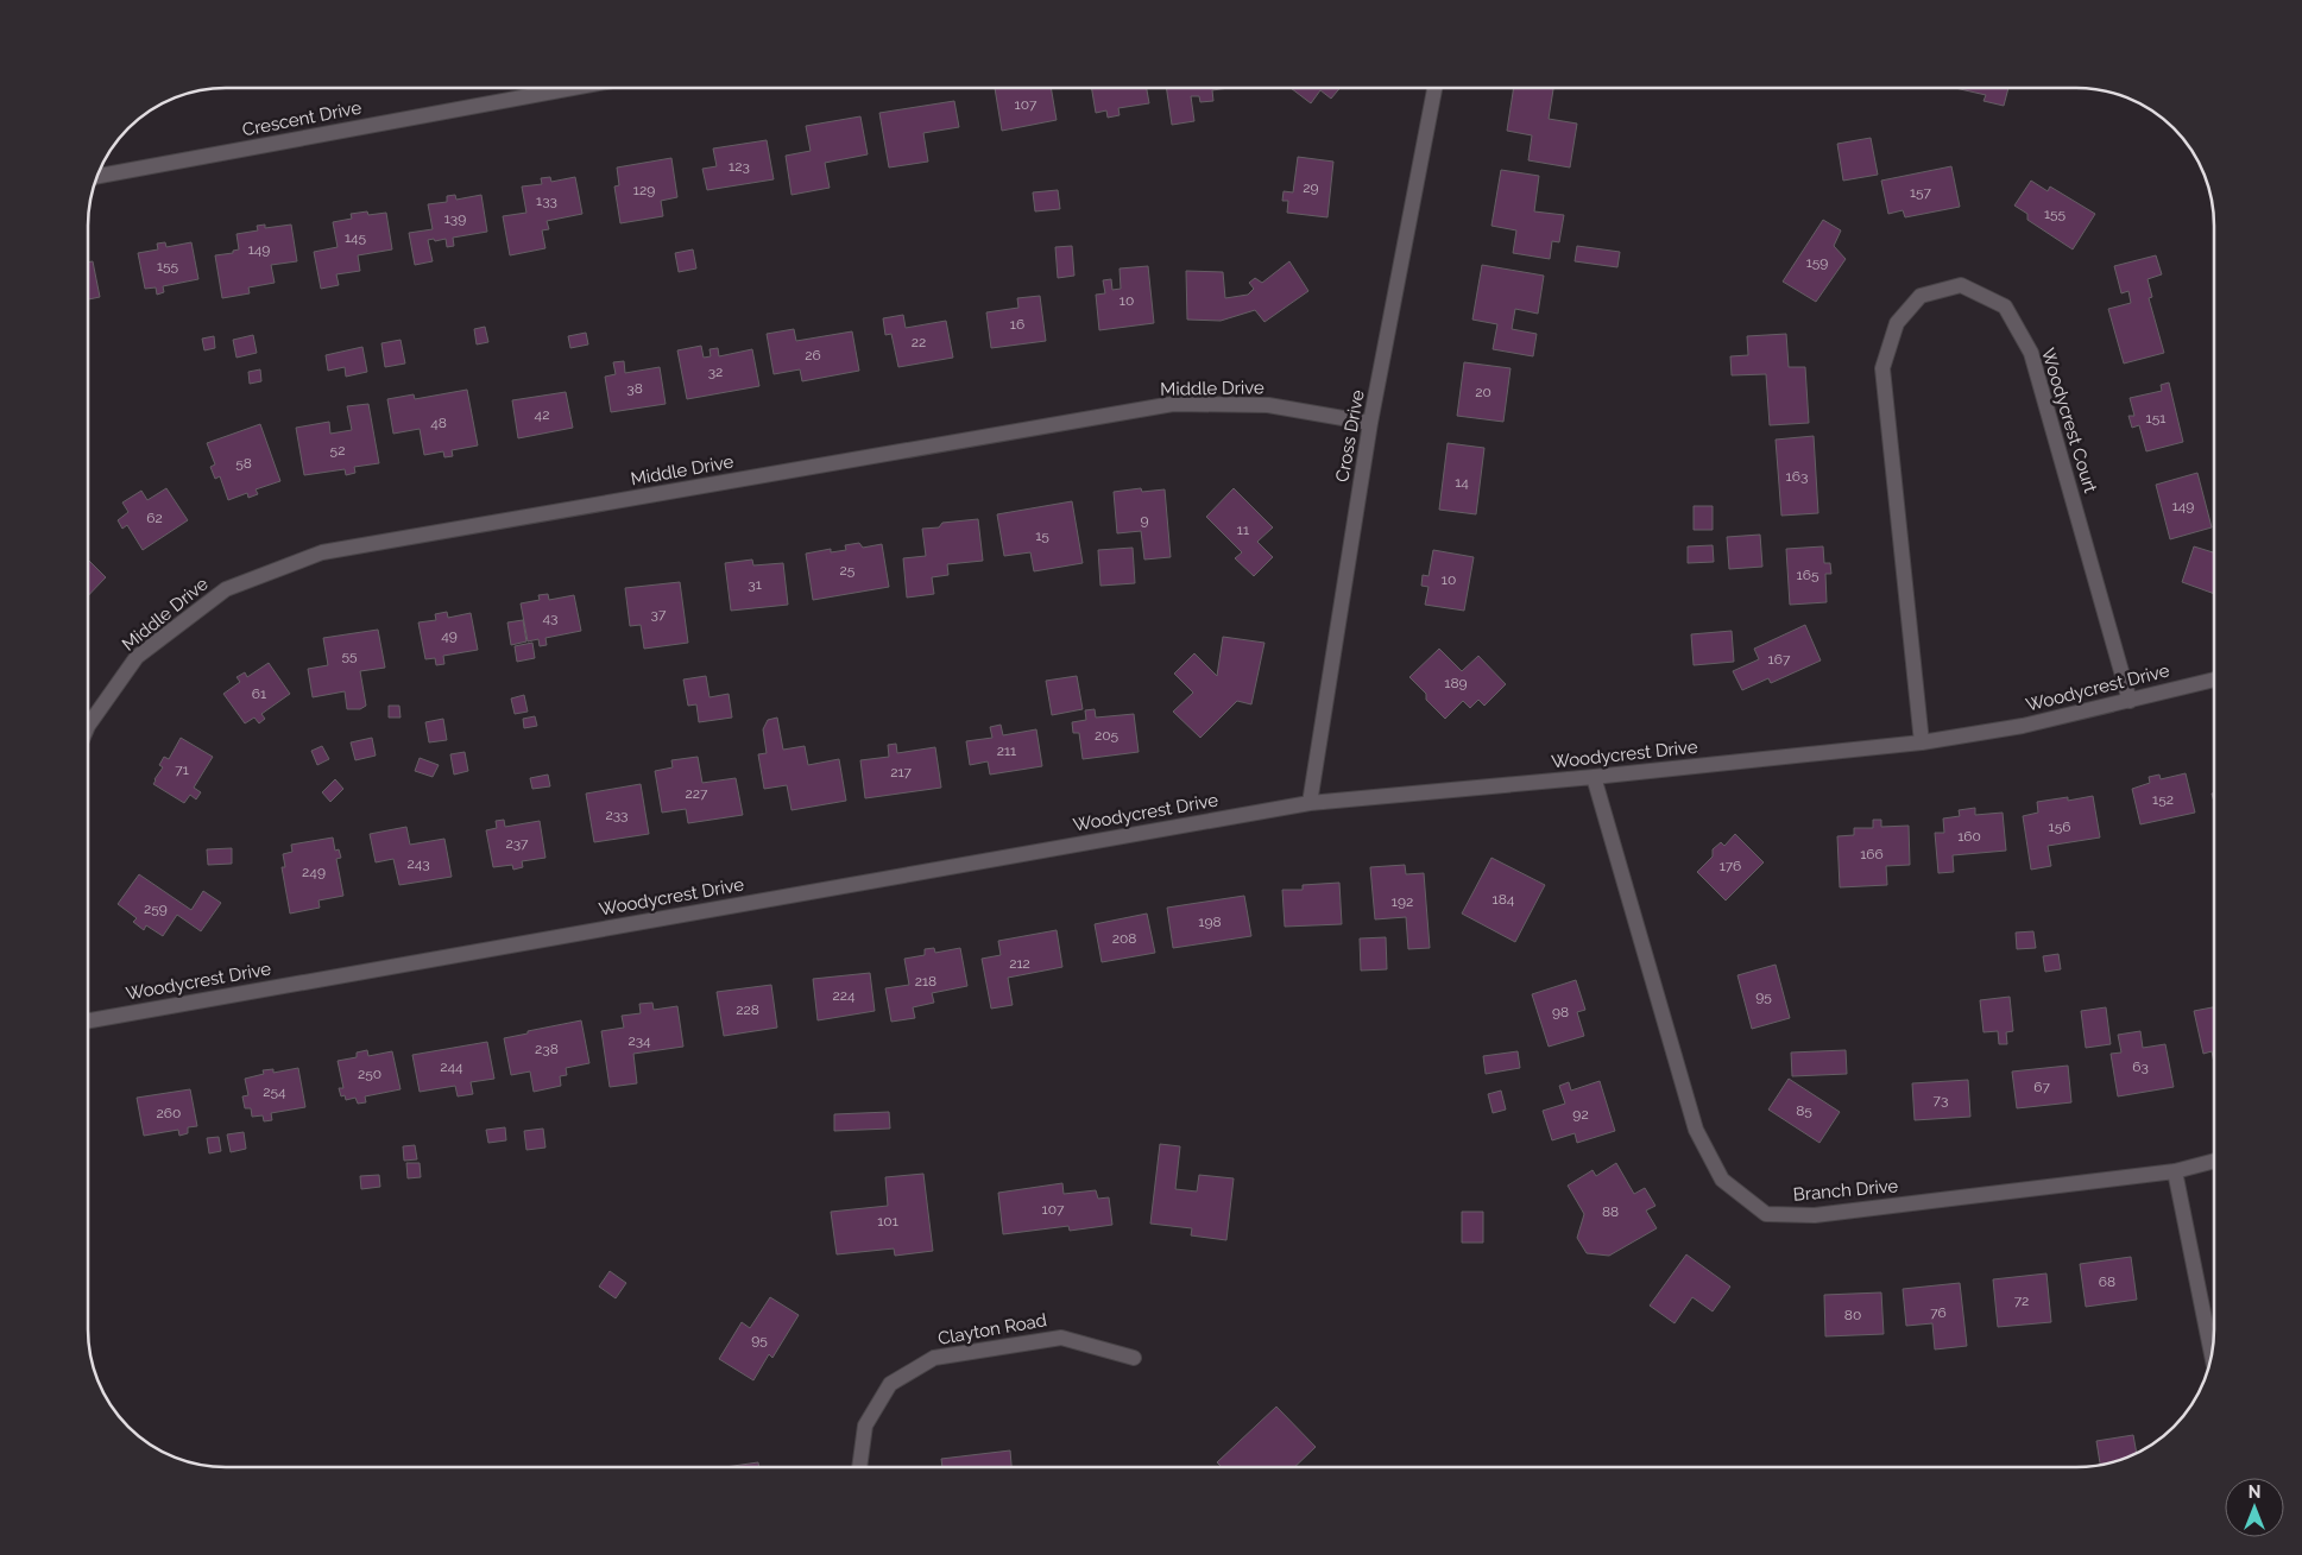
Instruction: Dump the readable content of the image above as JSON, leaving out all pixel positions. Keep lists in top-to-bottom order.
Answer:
{
  "streets": {
    "street": [
      "Crescent Drive",
      "Middle Drive",
      "Woodycrest Court",
      "Cross Drive",
      "Woodycrest Drive",
      "Branch Drive",
      "Clayton Road"
    ]
  },
  "crossings": [
    ["Middle Drive", "Cross Drive"],
    ["Woodycrest Court", "Woodycrest Drive"],
    ["Cross Drive", "Woodycrest Drive"],
    ["Woodycrest Drive", "Branch Drive"]
  ],
  "house_numbers": [
    "107",
    "123",
    "29",
    "129",
    "157",
    "133",
    "155",
    "139",
    "145",
    "149",
    "159",
    "155",
    "10",
    "16",
    "22",
    "26",
    "32",
    "38",
    "20",
    "42",
    "151",
    "48",
    "52",
    "58",
    "163",
    "14",
    "149",
    "62",
    "9",
    "11",
    "15",
    "25",
    "165",
    "10",
    "31",
    "37",
    "43",
    "49",
    "55",
    "167",
    "189",
    "61",
    "205",
    "211",
    "71",
    "217",
    "227",
    "152",
    "233",
    "156",
    "160",
    "237",
    "166",
    "243",
    "176",
    "249",
    "184",
    "192",
    "259",
    "198",
    "208",
    "212",
    "218",
    "224",
    "95",
    "228",
    "98",
    "234",
    "238",
    "244",
    "63",
    "250",
    "67",
    "254",
    "73",
    "85",
    "260",
    "92",
    "107",
    "88",
    "101",
    "68",
    "72",
    "76",
    "80",
    "95"
  ],
  "north": "top"
}
